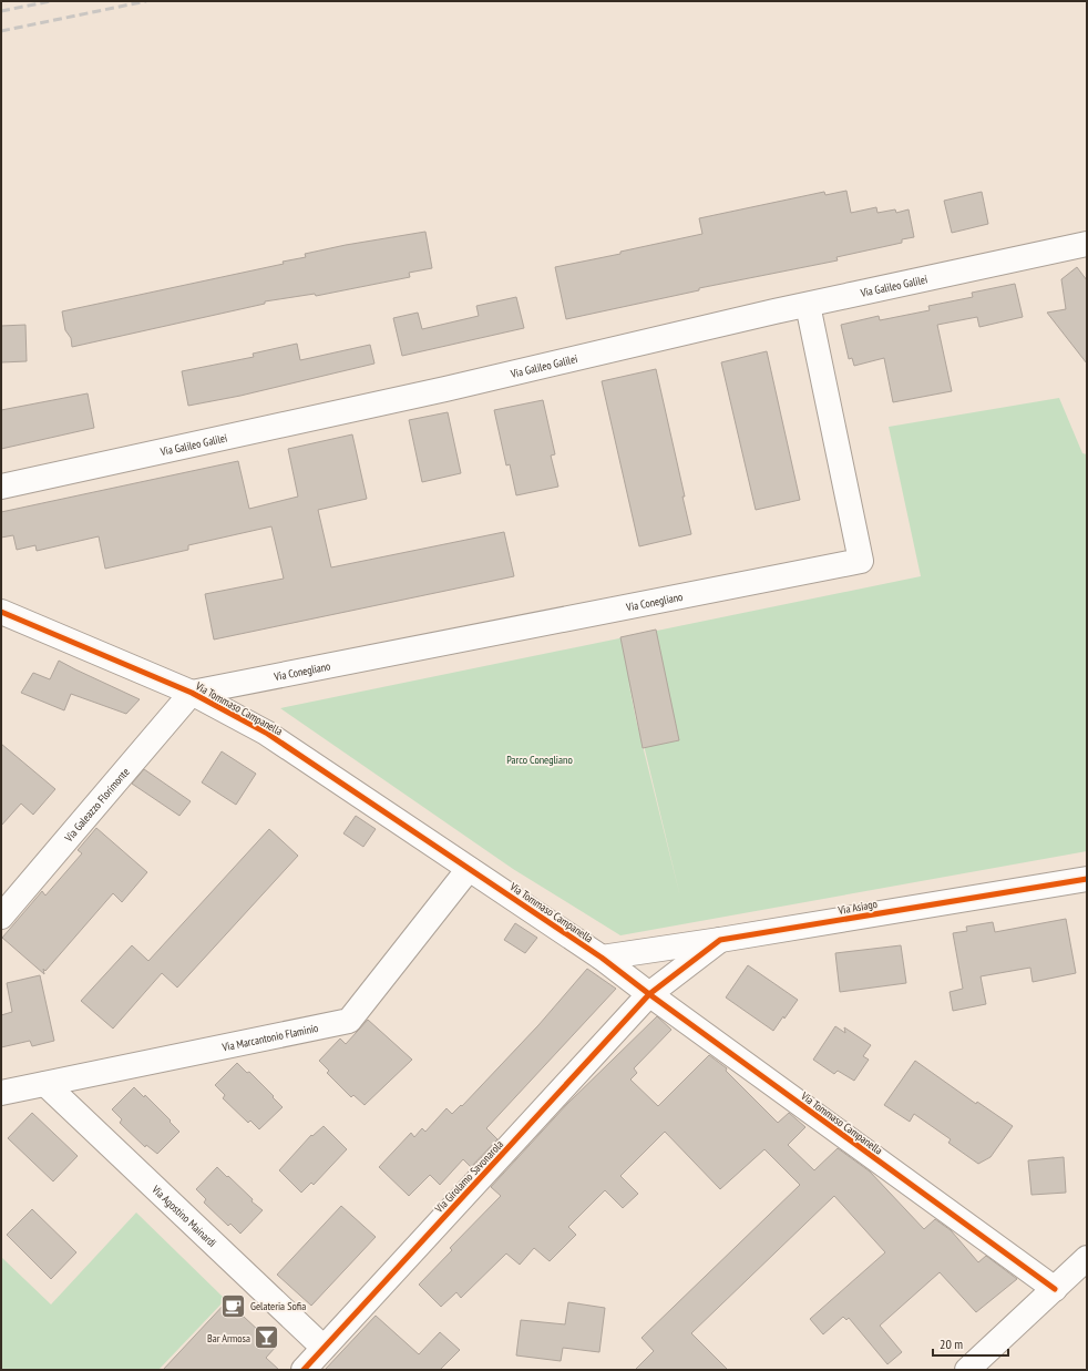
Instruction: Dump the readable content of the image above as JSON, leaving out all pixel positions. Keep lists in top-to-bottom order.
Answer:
{
  "streets": {
    "street": [
      "Via Galileo Galilei",
      "Via Conegliano",
      "Via Tommaso Campanella",
      "Via Galeazzo Florimonte",
      "Via Asiago",
      "Via Marcantonio Flaminio",
      "Via Girolamo Savonarola",
      "Via Agostino Mainardi"
    ]
  },
  "crossings": [
    ["Via Galileo Galilei", "Via Conegliano"],
    ["Via Conegliano", "Via Tommaso Campanella"],
    ["Via Conegliano", "Via Galeazzo Florimonte"],
    ["Via Tommaso Campanella", "Via Galeazzo Florimonte"],
    ["Via Tommaso Campanella", "Via Asiago"],
    ["Via Tommaso Campanella", "Via Marcantonio Flaminio"],
    ["Via Tommaso Campanella", "Via Girolamo Savonarola"],
    ["Via Asiago", "Via Girolamo Savonarola"],
    ["Via Marcantonio Flaminio", "Via Agostino Mainardi"],
    ["Via Girolamo Savonarola", "Via Agostino Mainardi"]
  ],
  "parks": ["Parco Conegliano"],
  "places": {
    "cafe": ["Gelateria Sofia"],
    "bar": ["Bar Armosa"]
  },
  "scale_bar": "20 m"
}
